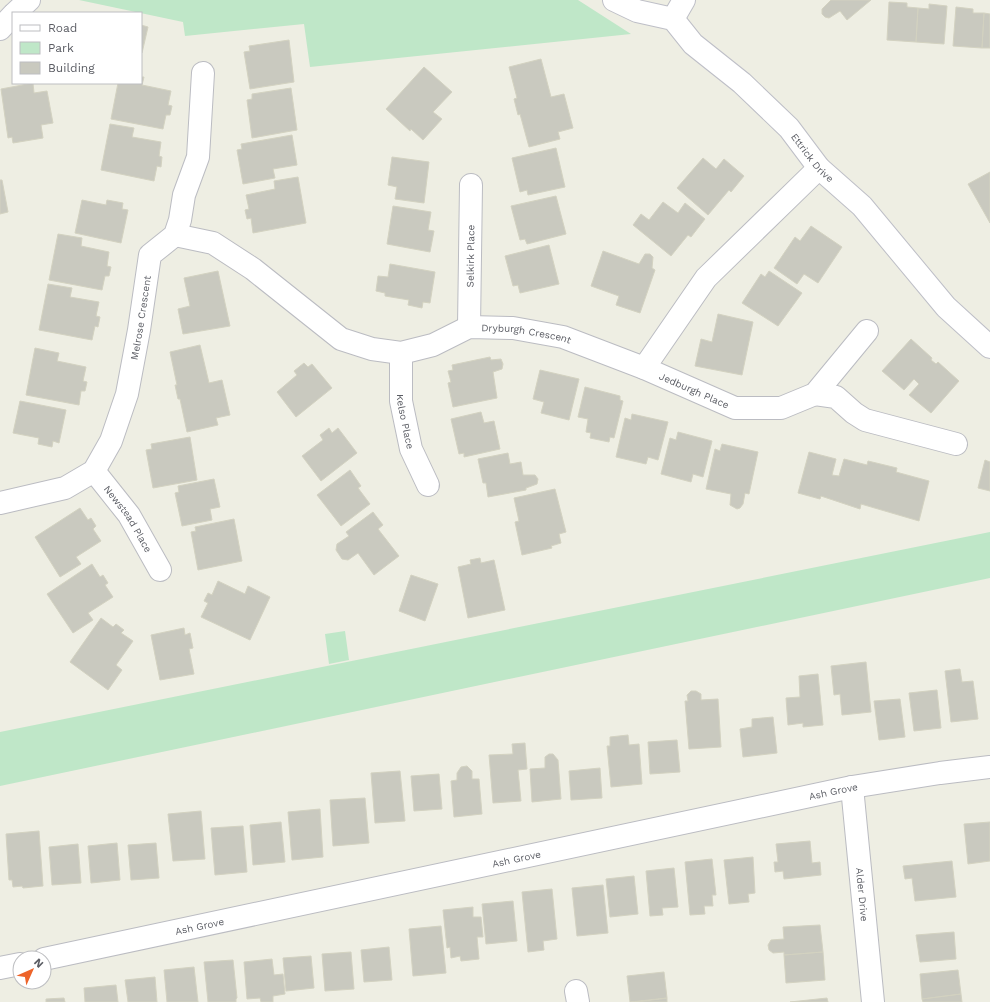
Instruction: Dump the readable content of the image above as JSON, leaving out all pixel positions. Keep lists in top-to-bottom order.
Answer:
{
  "streets": {
    "street": [
      "Ettrick Drive",
      "Selkirk Place",
      "Melrose Crescent",
      "Dryburgh Crescent",
      "Jedburgh Place",
      "Kelso Place",
      "Newstead Place",
      "Ash Grove",
      "Alder Drive"
    ]
  },
  "crossings": [
    ["Selkirk Place", "Dryburgh Crescent"],
    ["Melrose Crescent", "Dryburgh Crescent"],
    ["Melrose Crescent", "Newstead Place"],
    ["Dryburgh Crescent", "Jedburgh Place"],
    ["Dryburgh Crescent", "Kelso Place"],
    ["Ash Grove", "Alder Drive"]
  ],
  "legend": ["Road", "Park", "Building"],
  "north": "top right"
}
